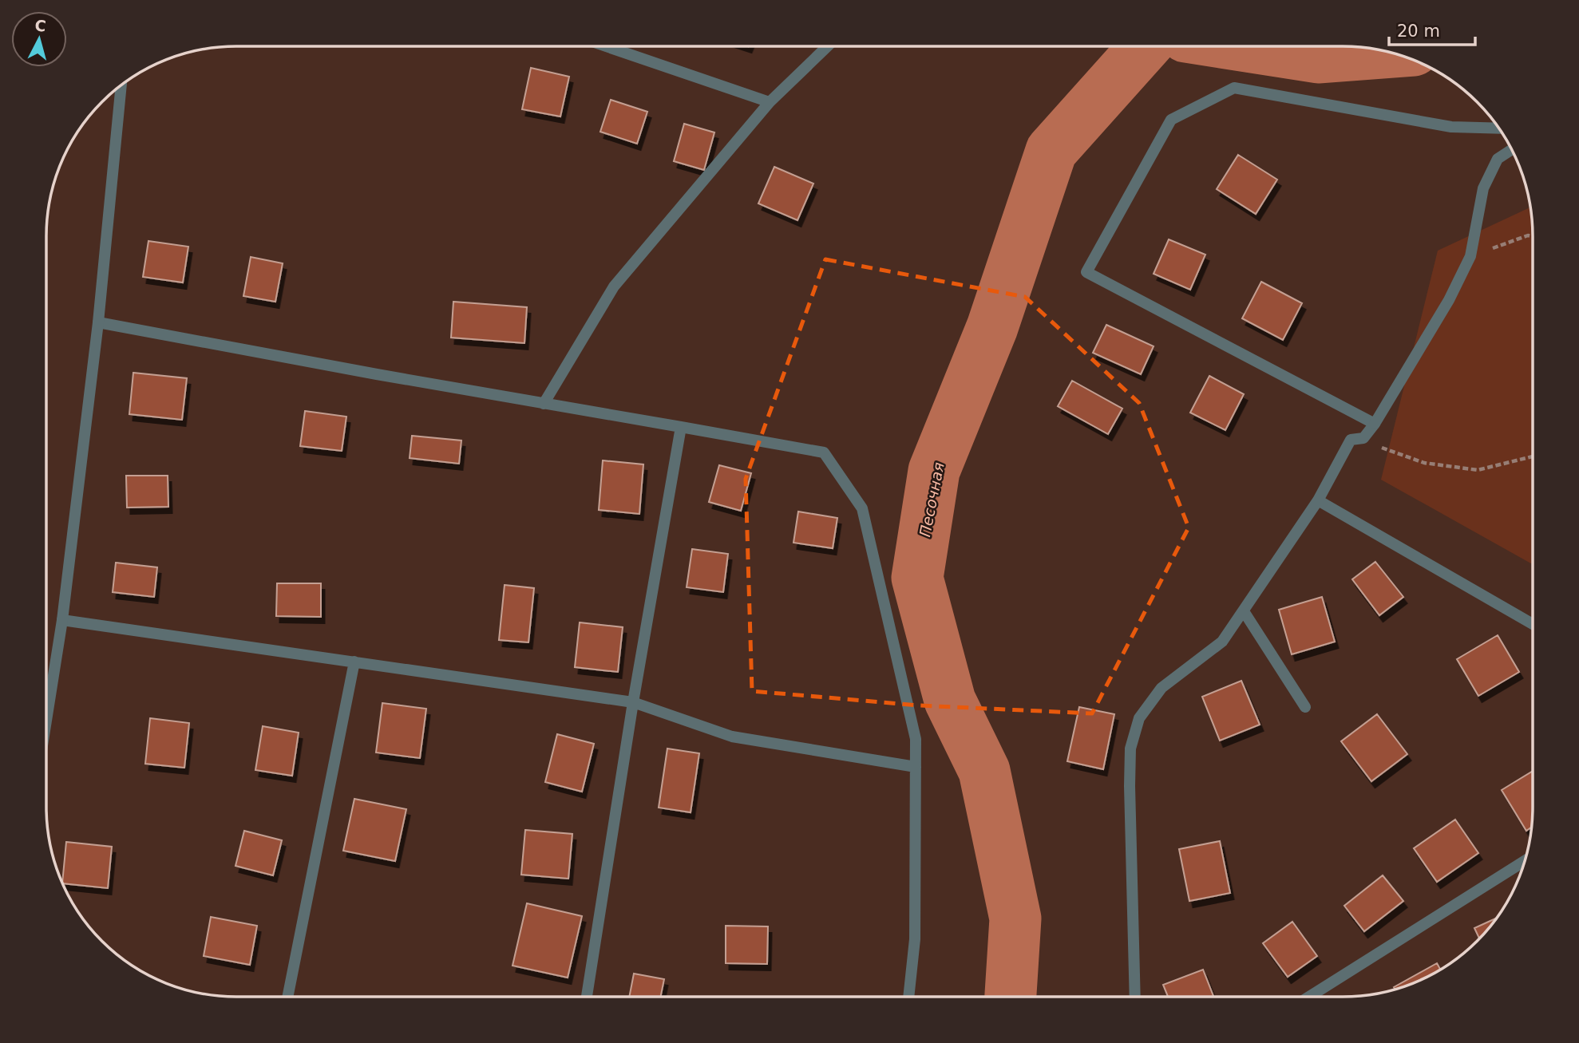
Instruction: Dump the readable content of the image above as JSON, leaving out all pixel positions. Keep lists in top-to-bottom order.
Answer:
{
  "water": ["Песочная"],
  "scale_bar": "20 m",
  "north": "top"
}
